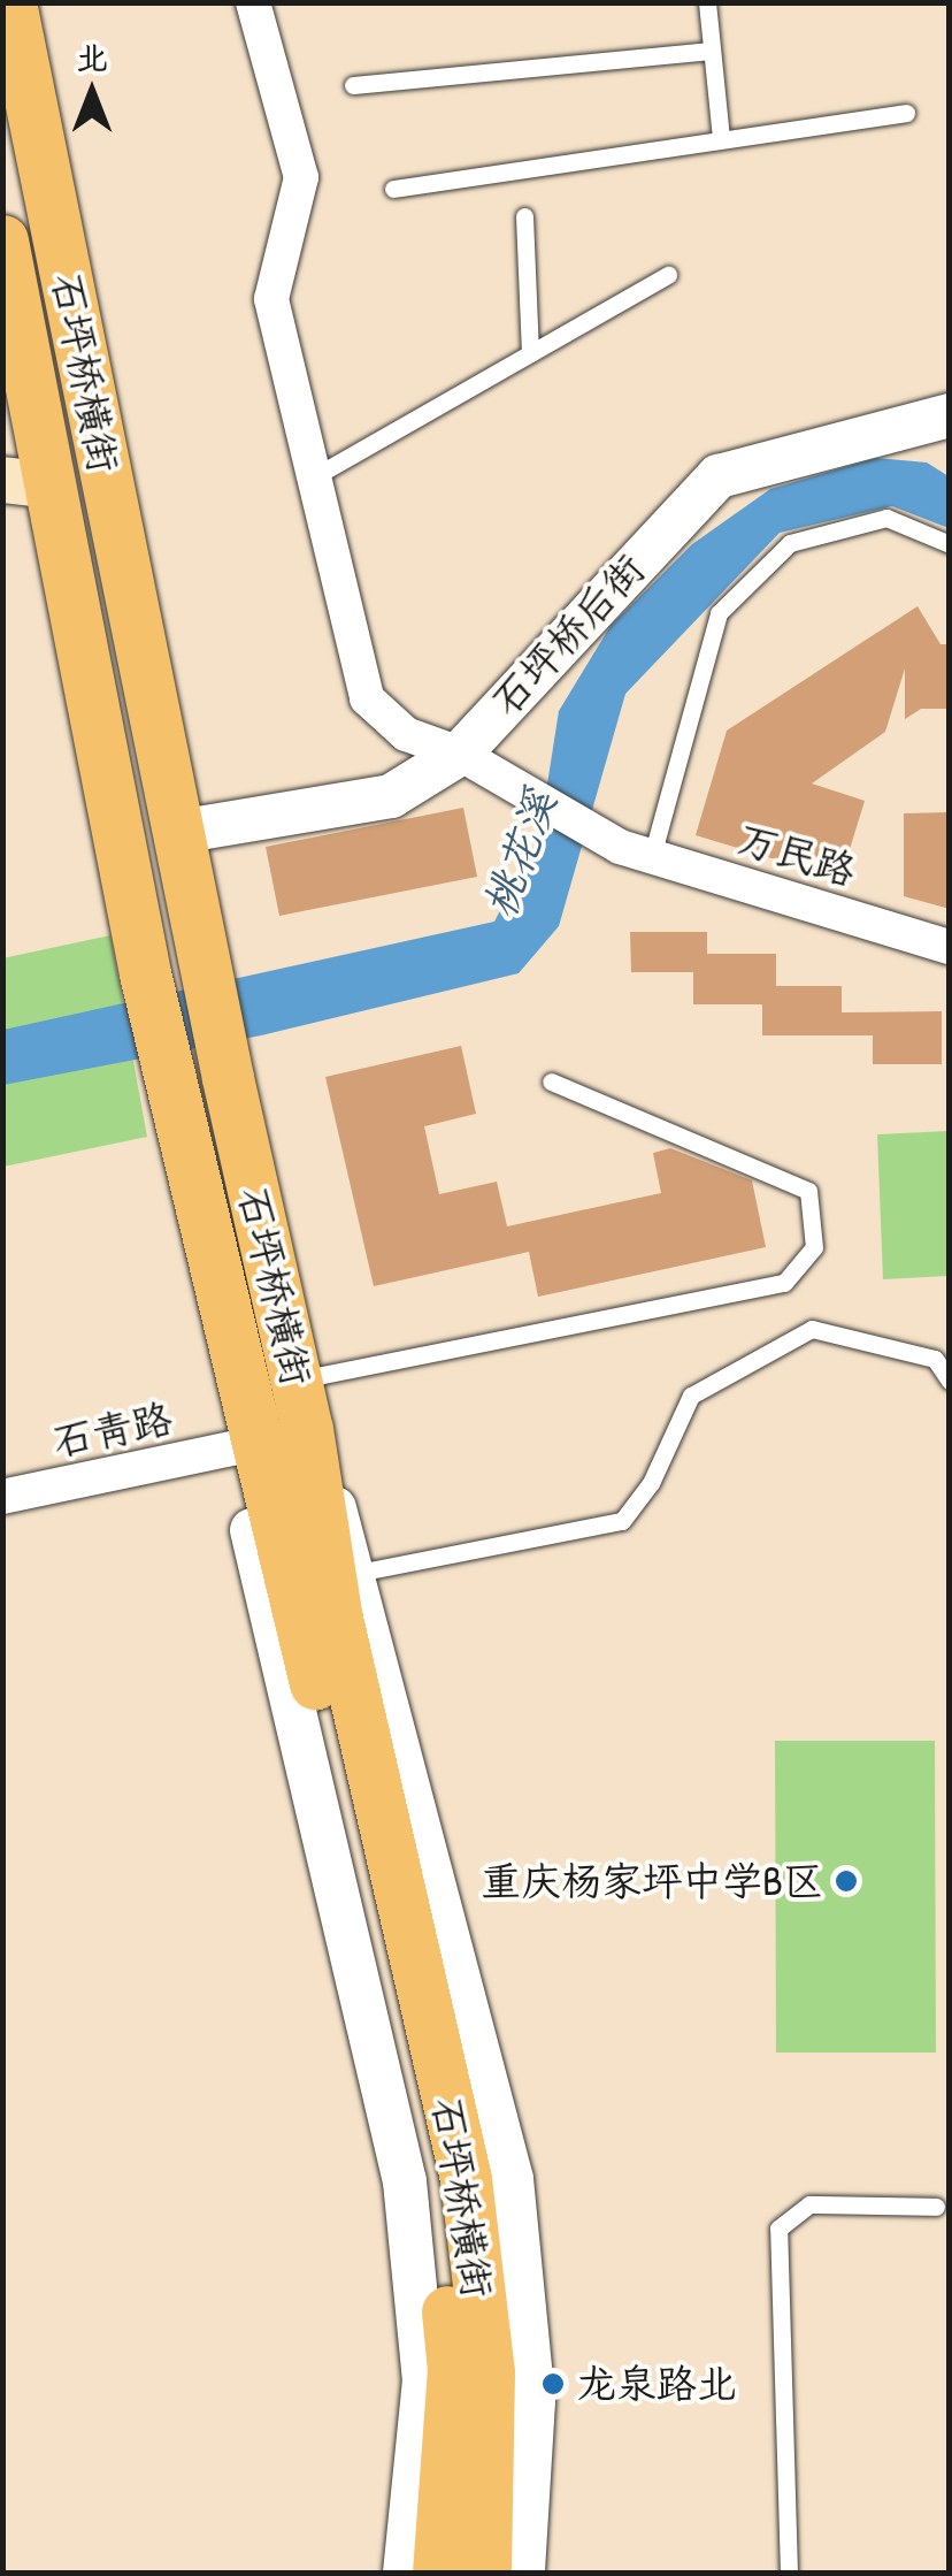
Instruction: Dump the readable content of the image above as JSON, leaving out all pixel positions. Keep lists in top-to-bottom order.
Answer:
{
  "streets": {
    "main road": ["石坪桥横街"],
    "street": ["石坪桥后街", "万民路", "石青路"]
  },
  "crossings": [
    ["石坪桥横街", "石坪桥后街"],
    ["石坪桥后街", "万民路"]
  ],
  "water": ["桃花溪"],
  "places": ["重庆杨家坪中学B区", "龙泉路北"],
  "north": "top"
}
